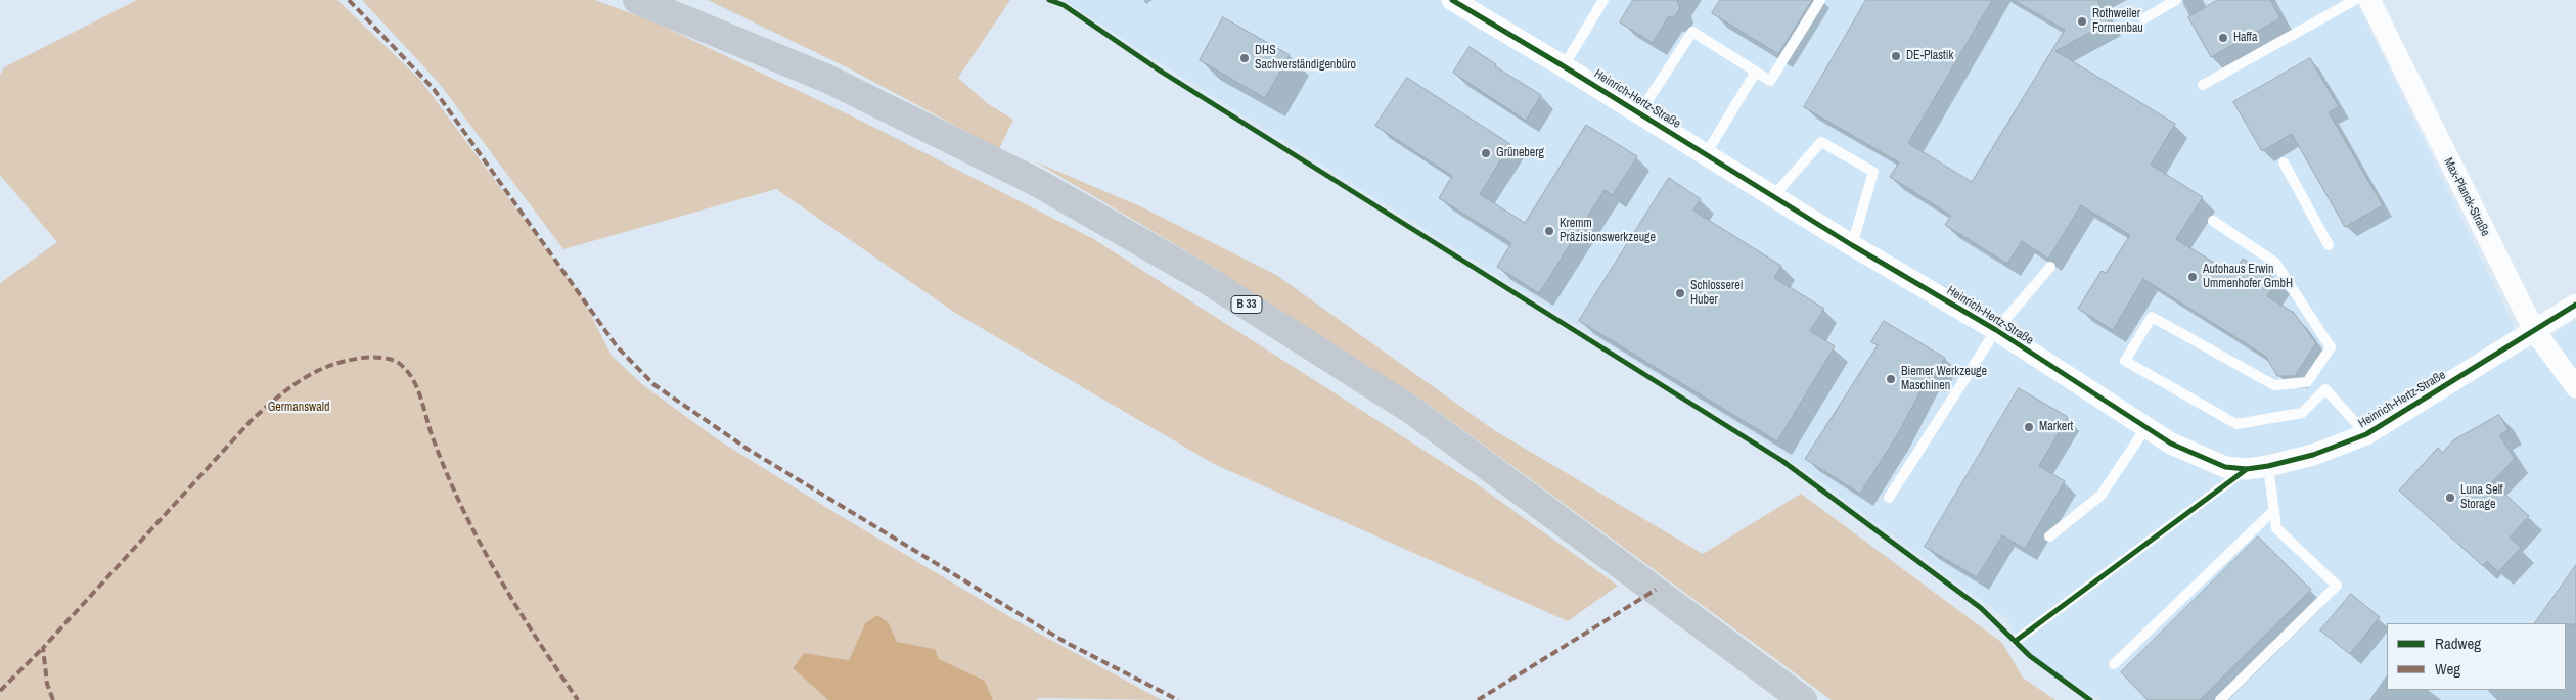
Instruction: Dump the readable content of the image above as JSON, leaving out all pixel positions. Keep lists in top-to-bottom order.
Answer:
{
  "streets": {
    "main road": ["B 33"],
    "street": ["Heinrich-Hertz-Straße", "Max-Planck-Straße"]
  },
  "crossings": [
    ["Heinrich-Hertz-Straße", "Max-Planck-Straße"]
  ],
  "parks": ["Germanswald"],
  "places": [
    "Rothweiler Formenbau",
    "Haffa",
    "DE-Plastik",
    "DHS Sachverständigenbüro",
    "Grüneberg",
    "Kremm Präzisionswerkzeuge",
    "Autohaus Erwin Ummenhofer GmbH",
    "Schlosserei Huber",
    "Biemer Werkzeuge Maschinen",
    "Markert",
    "Luna Self Storage"
  ],
  "legend": ["Radweg", "Weg"]
}
